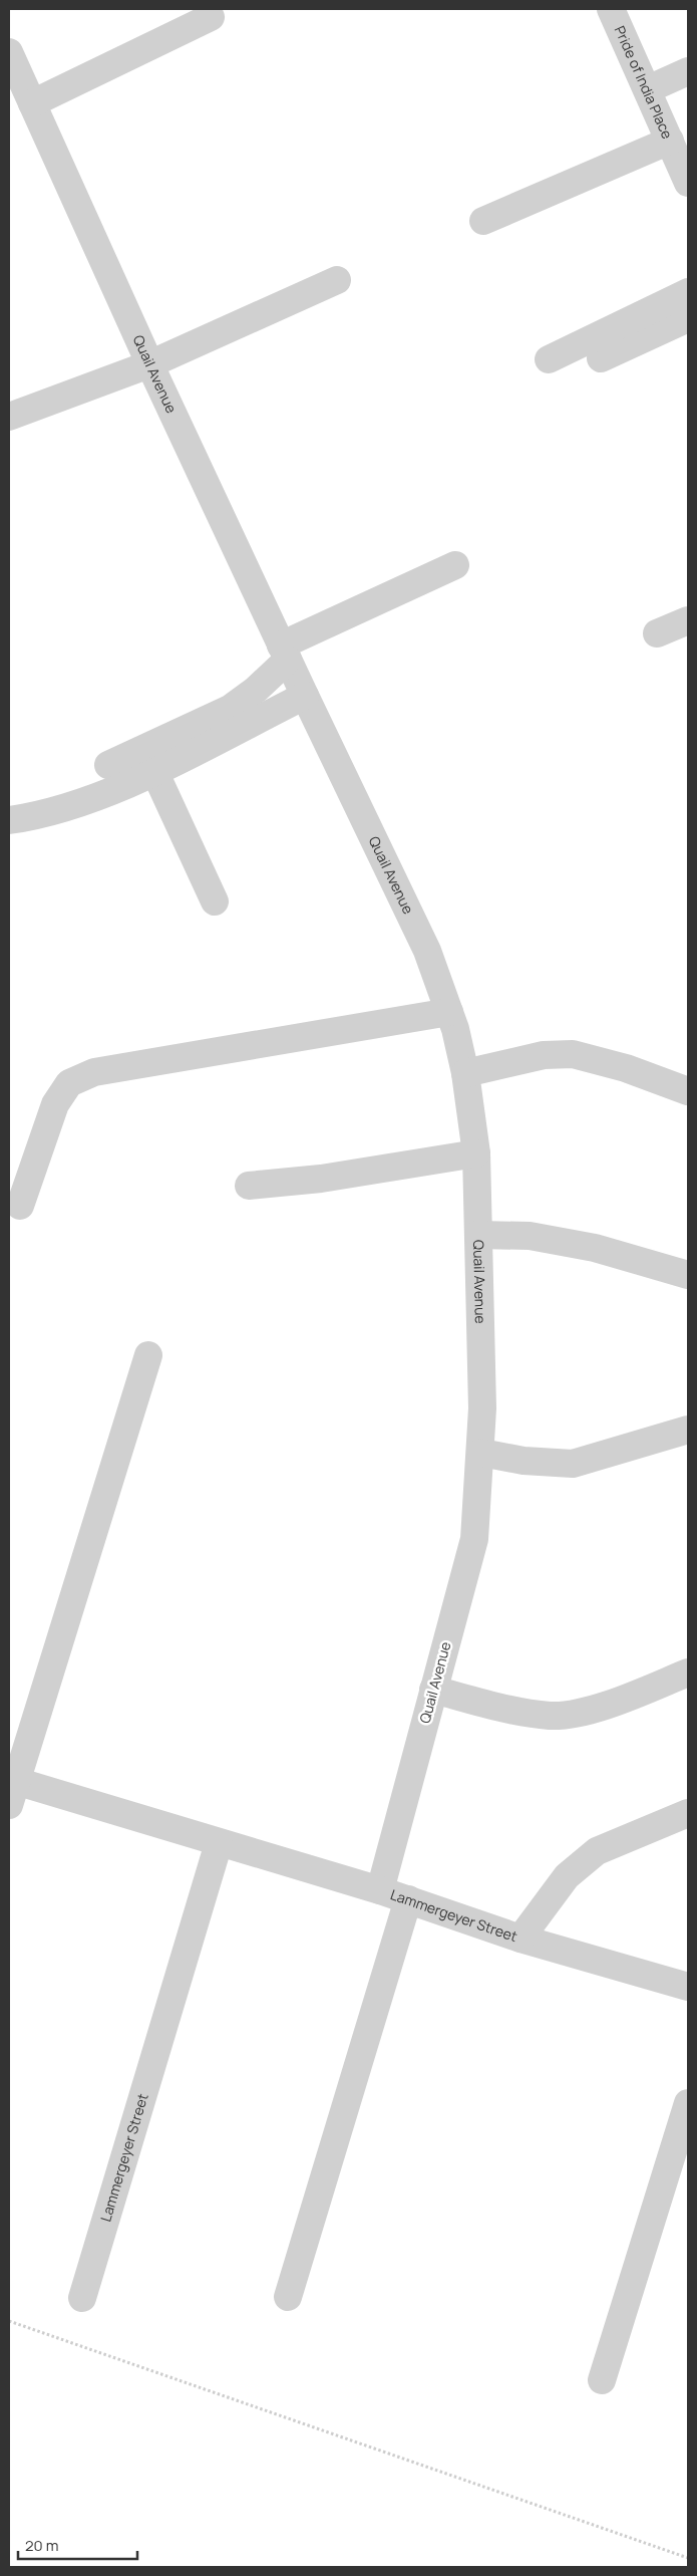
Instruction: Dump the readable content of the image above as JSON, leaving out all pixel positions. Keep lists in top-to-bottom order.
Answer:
{
  "streets": {
    "street": ["Pride of India Place", "Quail Avenue", "Lammergeyer Street"]
  },
  "crossings": [
    ["Quail Avenue", "Lammergeyer Street"]
  ],
  "scale_bar": "20 m"
}
